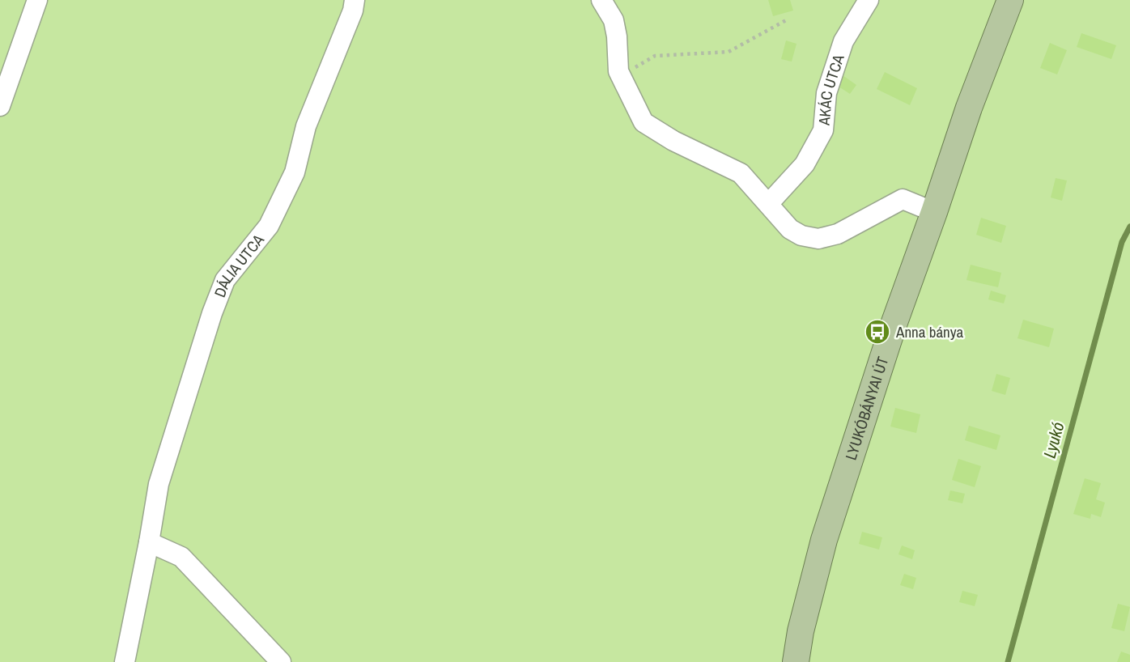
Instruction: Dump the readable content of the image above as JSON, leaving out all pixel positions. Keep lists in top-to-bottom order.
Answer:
{
  "streets": {
    "main road": ["LYUKÓBÁNYAI ÚT"],
    "street": ["AKÁC UTCA", "DÁLIA UTCA"]
  },
  "water": ["Lyukó"],
  "places": {
    "bus stop": ["Anna bánya"]
  }
}
